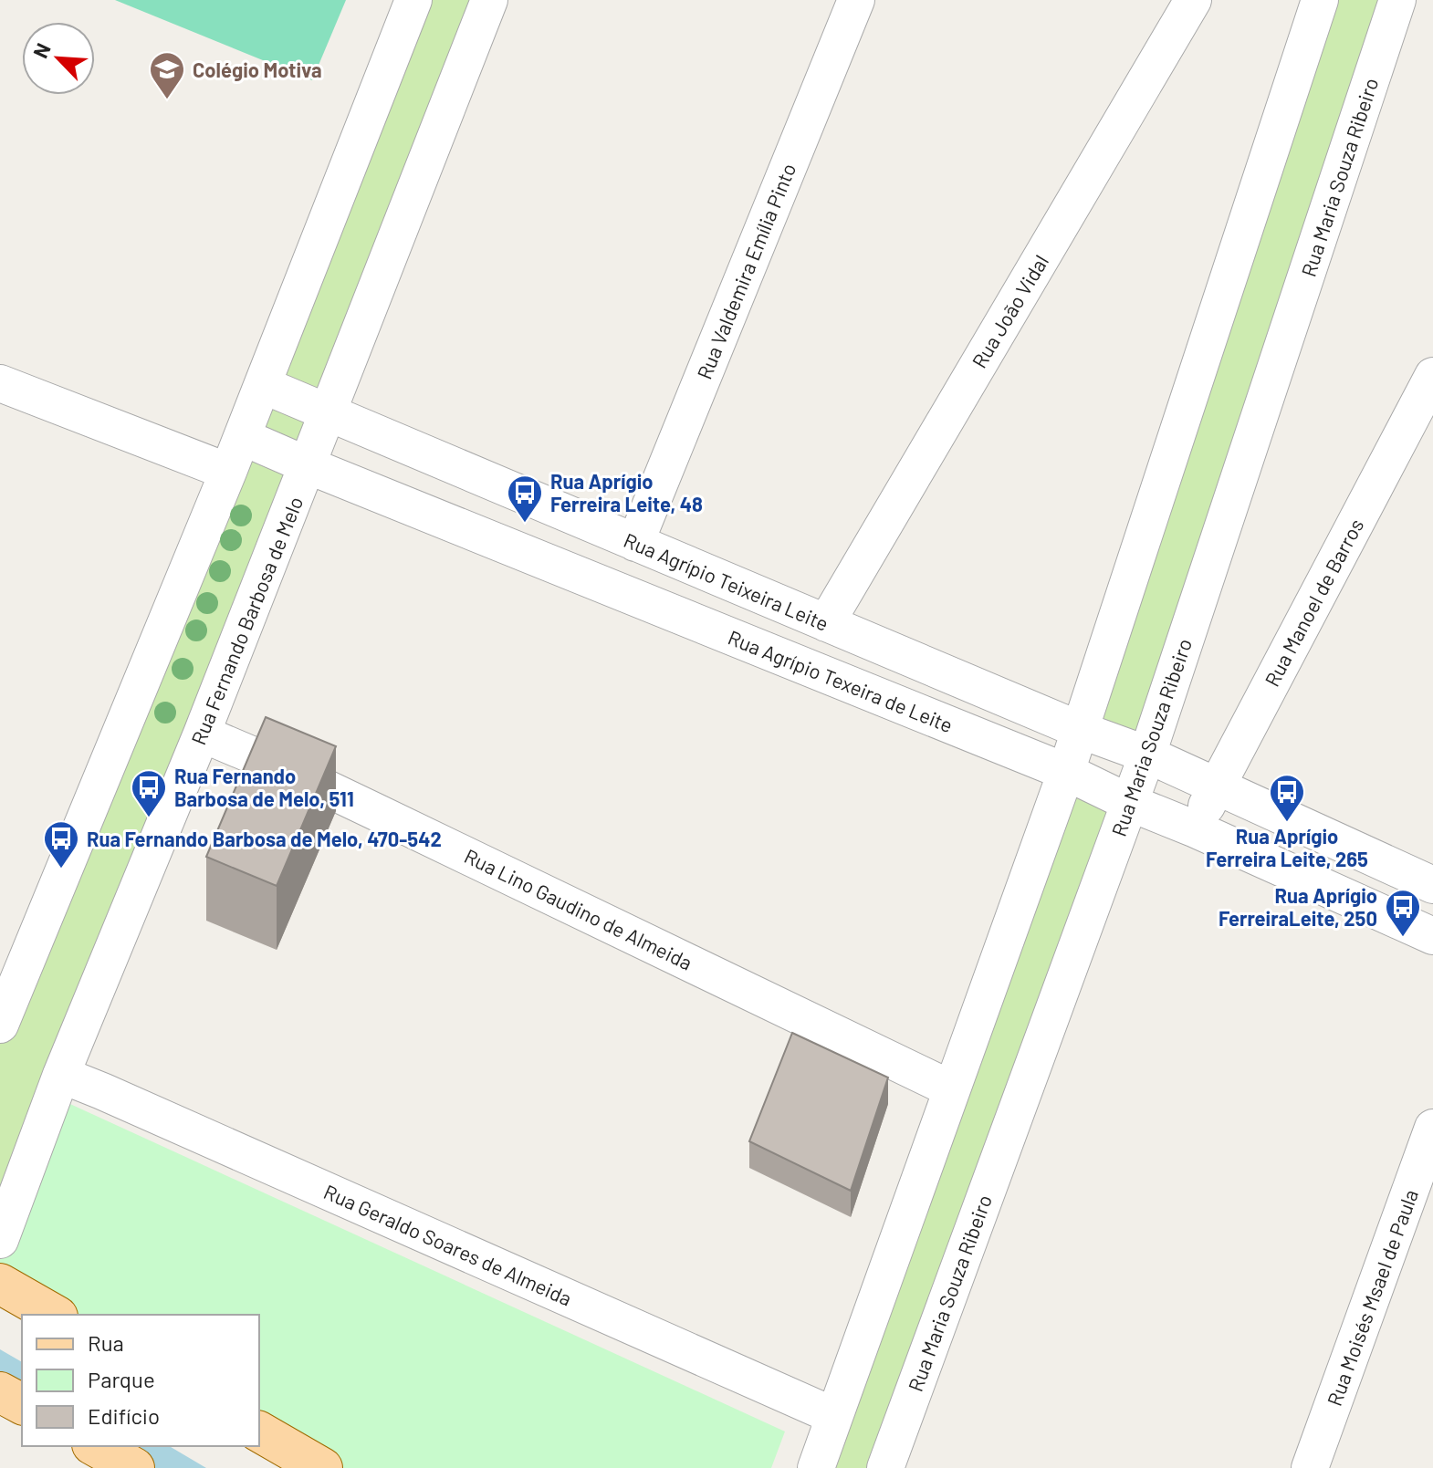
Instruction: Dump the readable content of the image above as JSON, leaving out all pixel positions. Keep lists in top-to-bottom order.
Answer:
{
  "streets": {
    "street": [
      "Rua Maria Souza Ribeiro",
      "Rua Valdemira Emília Pinto",
      "Rua João Vidal",
      "Rua Agrípio Teixeira Leite",
      "Rua Manoel de Barros",
      "Rua Fernando Barbosa de Melo",
      "Rua Agrípio Texeira de Leite",
      "Rua Lino Gaudino de Almeida",
      "Rua Geraldo Soares de Almeida",
      "Rua Moisés Msael de Paula"
    ]
  },
  "crossings": [
    ["Rua Maria Souza Ribeiro", "Rua Agrípio Texeira de Leite"],
    ["Rua Valdemira Emília Pinto", "Rua Agrípio Teixeira Leite"],
    ["Rua João Vidal", "Rua Agrípio Teixeira Leite"],
    ["Rua Agrípio Teixeira Leite", "Rua Fernando Barbosa de Melo"],
    ["Rua Manoel de Barros", "Rua Agrípio Texeira de Leite"],
    ["Rua Fernando Barbosa de Melo", "Rua Agrípio Texeira de Leite"],
    ["Rua Fernando Barbosa de Melo", "Rua Lino Gaudino de Almeida"],
    ["Rua Fernando Barbosa de Melo", "Rua Geraldo Soares de Almeida"]
  ],
  "places": {
    "school or university": ["Colégio Motiva"],
    "bus stop": [
      "Rua Aprígio Ferreira Leite, 48",
      "Rua Fernando Barbosa de Melo, 511",
      "Rua Aprígio Ferreira Leite, 265",
      "Rua Fernando Barbosa de Melo, 470-542",
      "Rua Aprígio FerreiraLeite, 250"
    ]
  },
  "legend": ["Rua", "Parque", "Edifício"],
  "north": "top left"
}
